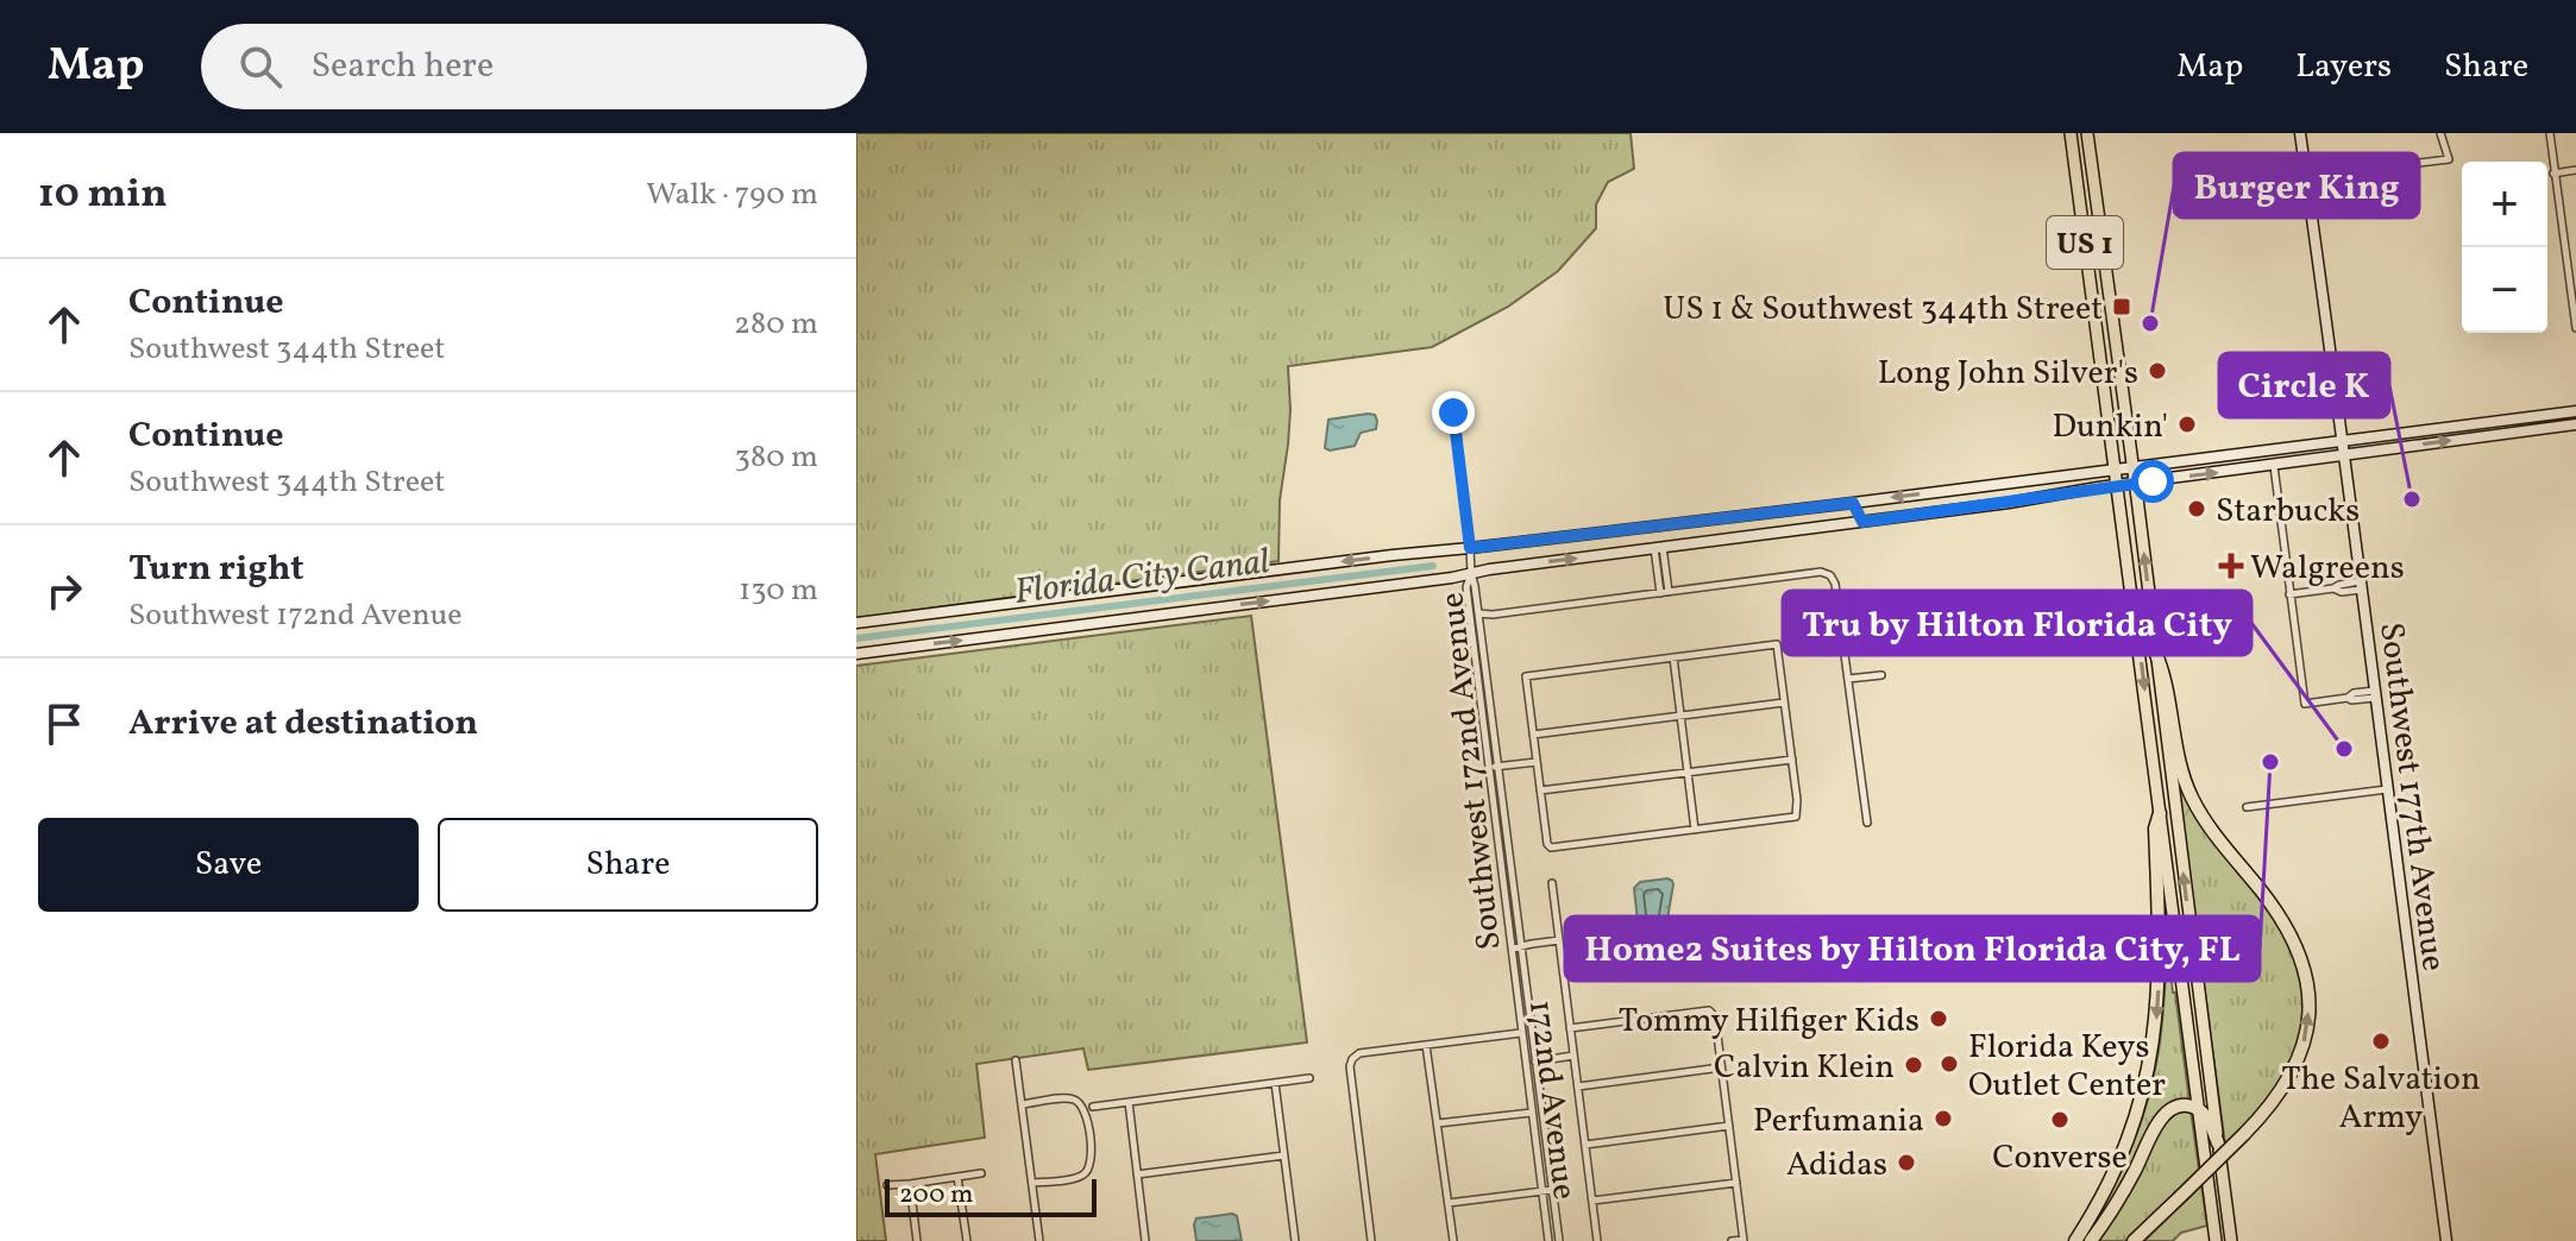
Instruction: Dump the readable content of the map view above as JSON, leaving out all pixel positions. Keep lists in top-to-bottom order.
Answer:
{
  "streets": {
    "highway": ["US 1"],
    "main road": ["Southwest 177th Avenue"],
    "street": ["Southwest 172nd Avenue", "172nd Avenue"]
  },
  "crossings": [
    ["Southwest 172nd Avenue", "172nd Avenue"]
  ],
  "water": ["Florida City Canal"],
  "places": {
    "transit": ["US 1 & Southwest 344th Street"],
    "other": [
      "Burger King",
      "Long John Silver's",
      "Dunkin'",
      "Circle K",
      "Starbucks",
      "Tru by Hilton Florida City",
      "Home2 Suites by Hilton Florida City, FL",
      "Tommy Hilfiger Kids",
      "The Salvation Army",
      "Florida Keys Outlet Center",
      "Calvin Klein",
      "Perfumania",
      "Converse",
      "Adidas"
    ],
    "health": ["Walgreens"]
  },
  "scale_bar": "200 m",
  "page": {
    "header": "Map",
    "search": "Search here",
    "nav": ["Map", "Layers", "Share"],
    "heading": ["10 min", "Walk · 790 m"],
    "map_buttons": ["+", "−"],
    "list": [
      ["Continue", "Southwest 344th Street", "280 m"],
      ["Continue", "Southwest 344th Street", "380 m"],
      ["Turn right", "Southwest 172nd Avenue", "130 m"],
      "Arrive at destination"
    ],
    "buttons": ["Save", "Share"],
    "scale": "200 m"
  }
}
